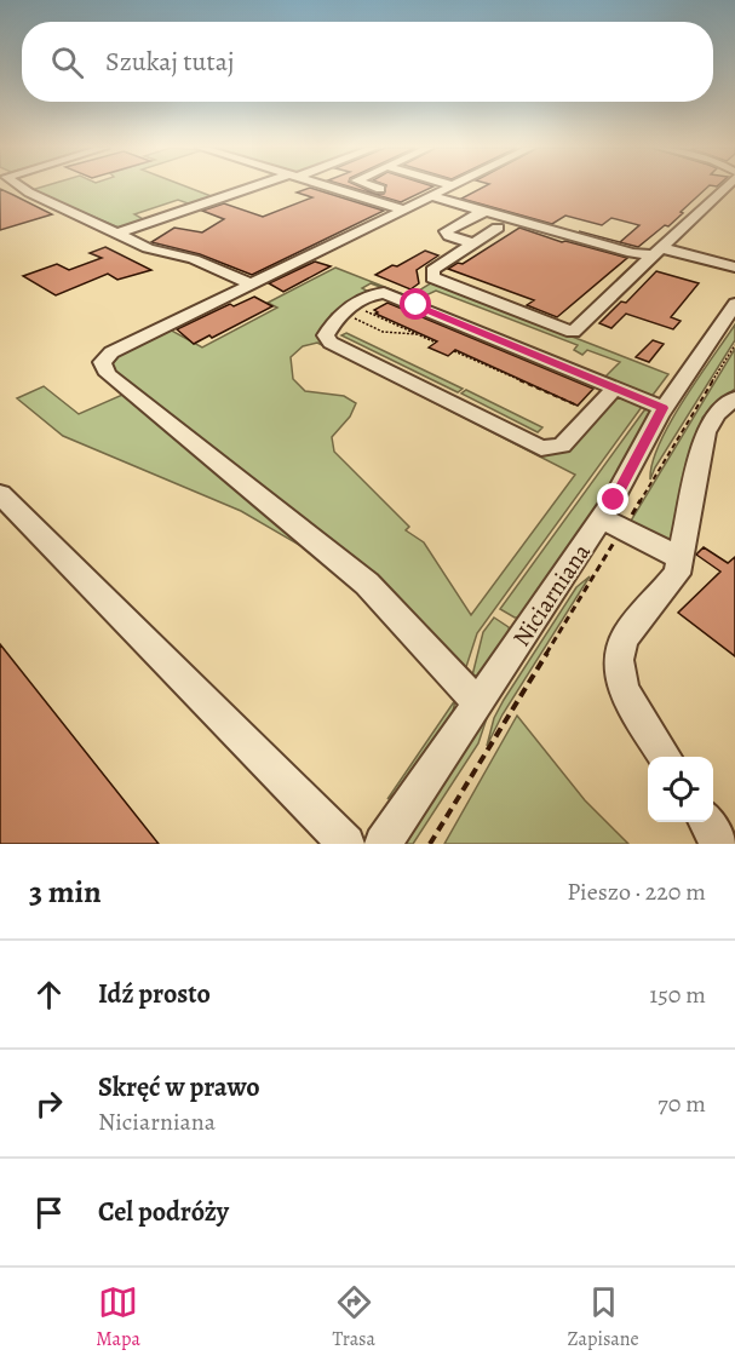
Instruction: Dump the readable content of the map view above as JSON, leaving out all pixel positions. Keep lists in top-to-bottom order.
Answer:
{
  "streets": {
    "street": ["Niciarniana"]
  },
  "page": {
    "search": "Szukaj tutaj",
    "heading": ["3 min", "Pieszo · 220 m"],
    "list": [
      ["Idź prosto", "150 m"],
      ["Skręć w prawo", "Niciarniana", "70 m"],
      "Cel podróży"
    ],
    "nav": ["Mapa", "Trasa", "Zapisane"]
  }
}
